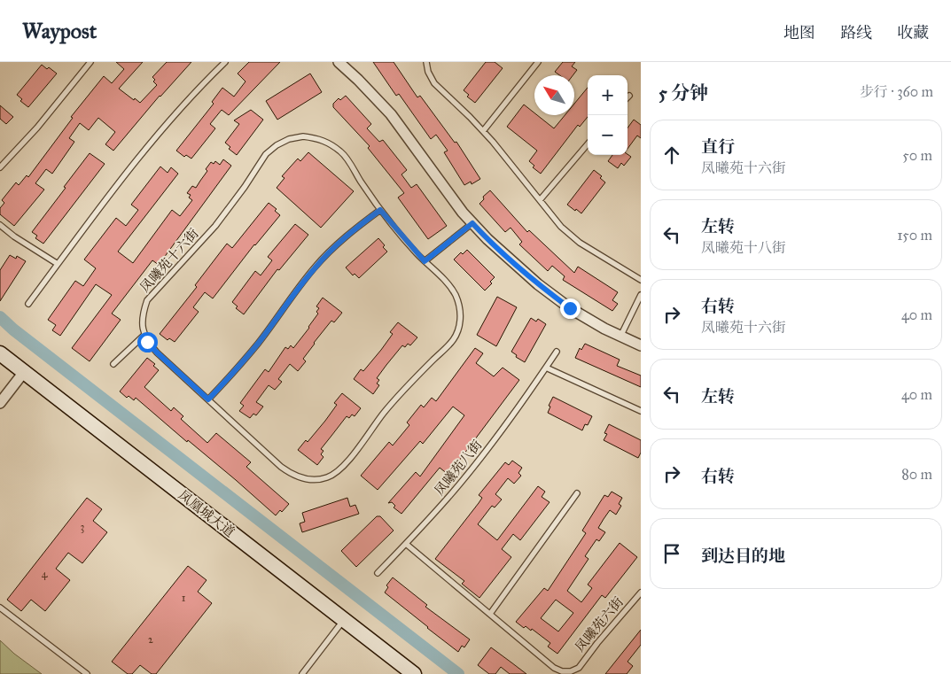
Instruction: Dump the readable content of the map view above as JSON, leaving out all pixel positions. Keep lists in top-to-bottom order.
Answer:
{
  "streets": {
    "main road": ["凤凰城大道"],
    "lane": ["凤曦苑十六街", "凤曦苑八街", "凤曦苑六街"]
  },
  "crossings": [
    ["凤曦苑八街", "凤曦苑六街"]
  ],
  "house_numbers": [
    "3",
    "4",
    "1",
    "2"
  ],
  "north": "top left",
  "page": {
    "header": "Waypost",
    "nav": ["地图", "路线", "收藏"],
    "heading": ["5 分钟", "步行 · 360 m"],
    "map_buttons": ["+", "−"],
    "list": [
      ["直行", "凤曦苑十六街", "50 m"],
      ["左转", "凤曦苑十八街", "150 m"],
      ["右转", "凤曦苑十六街", "40 m"],
      ["左转", "40 m"],
      ["右转", "80 m"],
      "到达目的地"
    ]
  }
}
